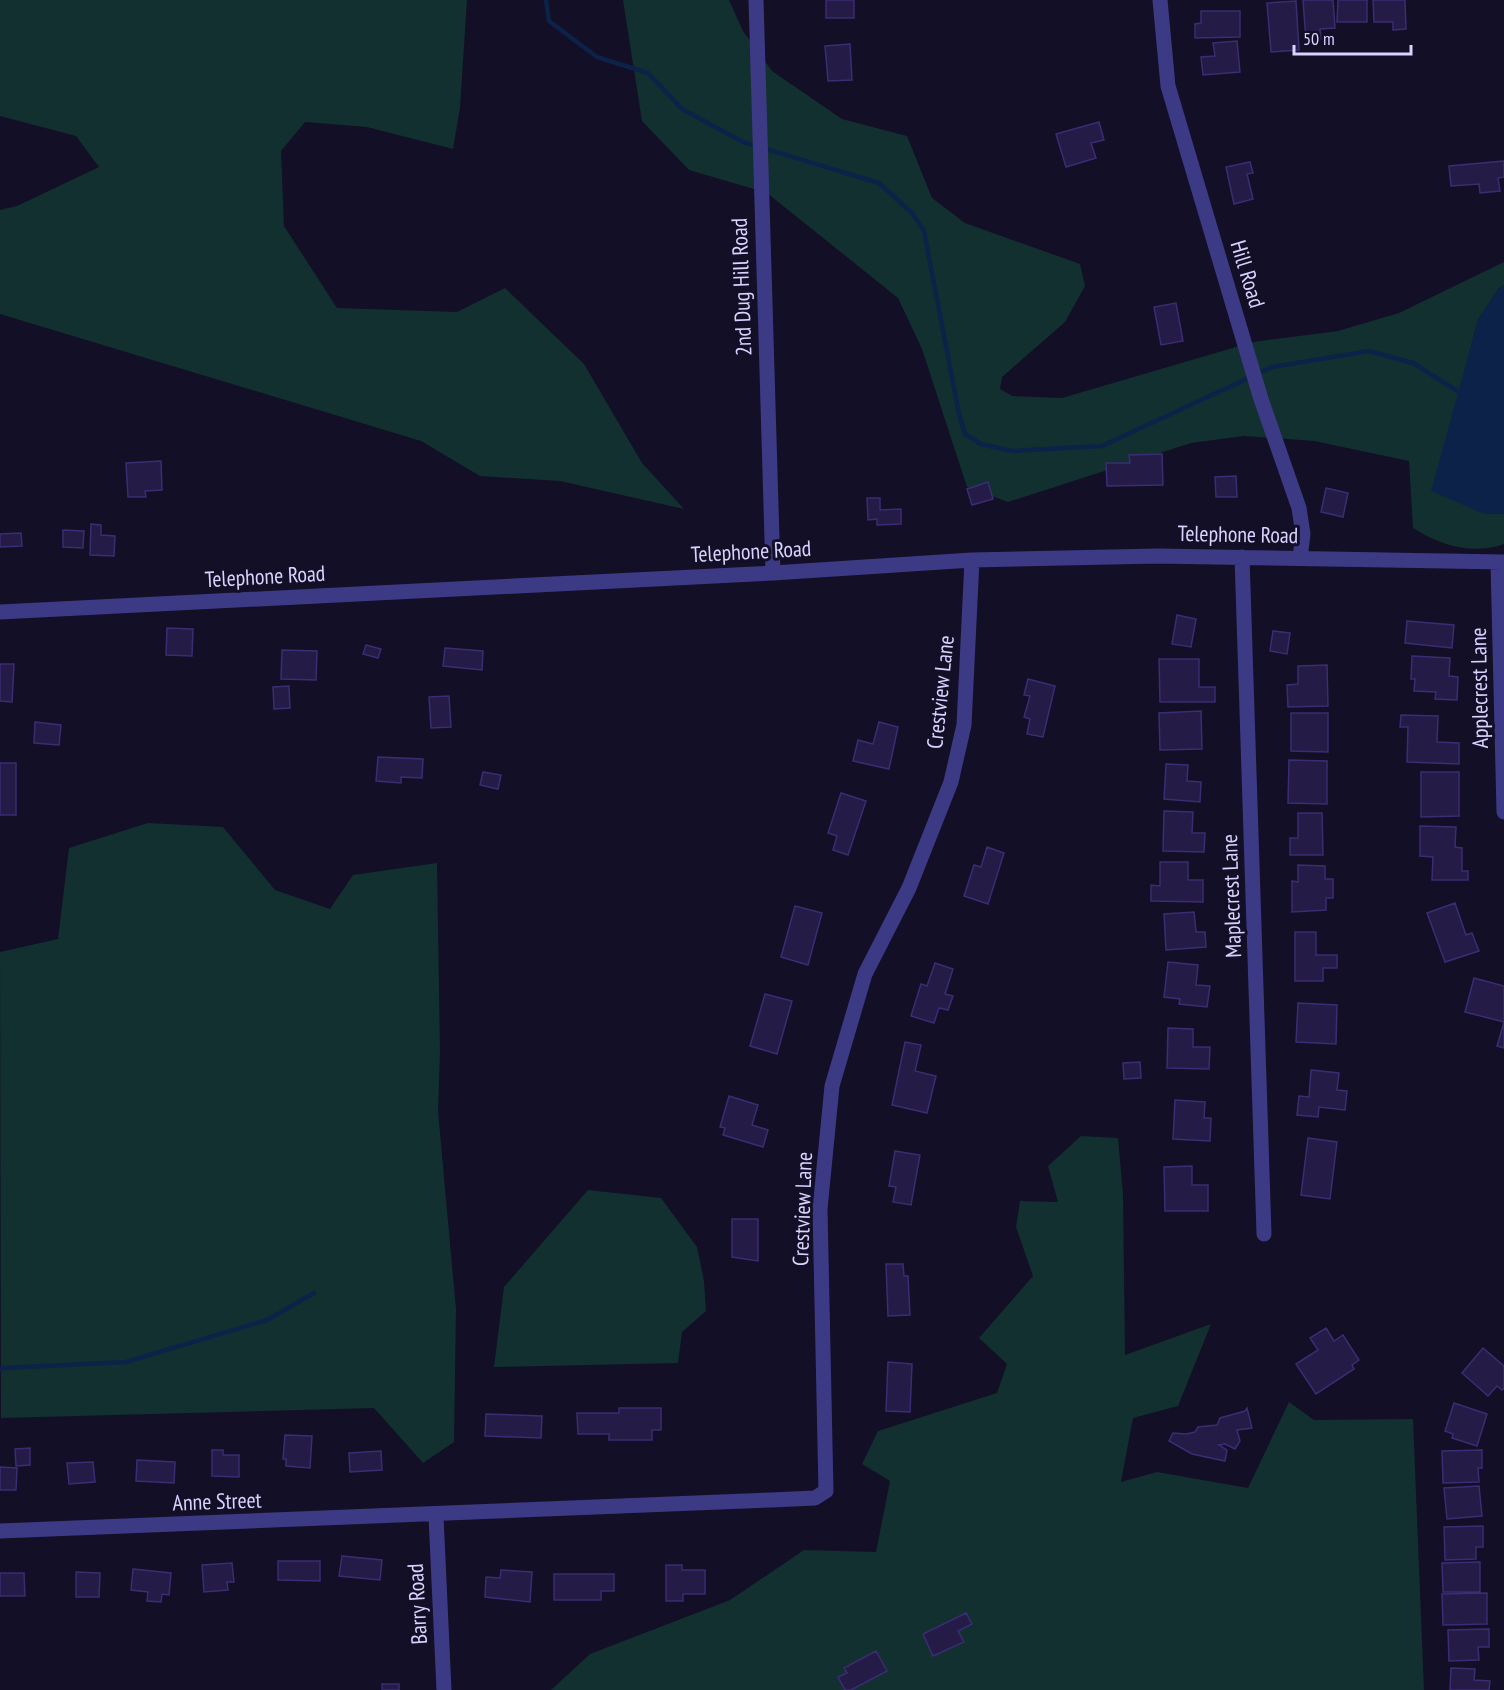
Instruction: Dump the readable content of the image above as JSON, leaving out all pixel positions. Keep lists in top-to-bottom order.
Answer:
{
  "streets": {
    "street": [
      "Hill Road",
      "2nd Dug Hill Road",
      "Telephone Road",
      "Applecrest Lane",
      "Crestview Lane",
      "Maplecrest Lane",
      "Anne Street",
      "Barry Road"
    ]
  },
  "crossings": [
    ["Hill Road", "Telephone Road"],
    ["2nd Dug Hill Road", "Telephone Road"],
    ["Telephone Road", "Applecrest Lane"],
    ["Telephone Road", "Crestview Lane"],
    ["Telephone Road", "Maplecrest Lane"],
    ["Crestview Lane", "Anne Street"],
    ["Crestview Lane", "Barry Road"],
    ["Anne Street", "Barry Road"]
  ],
  "scale_bar": "50 m"
}
